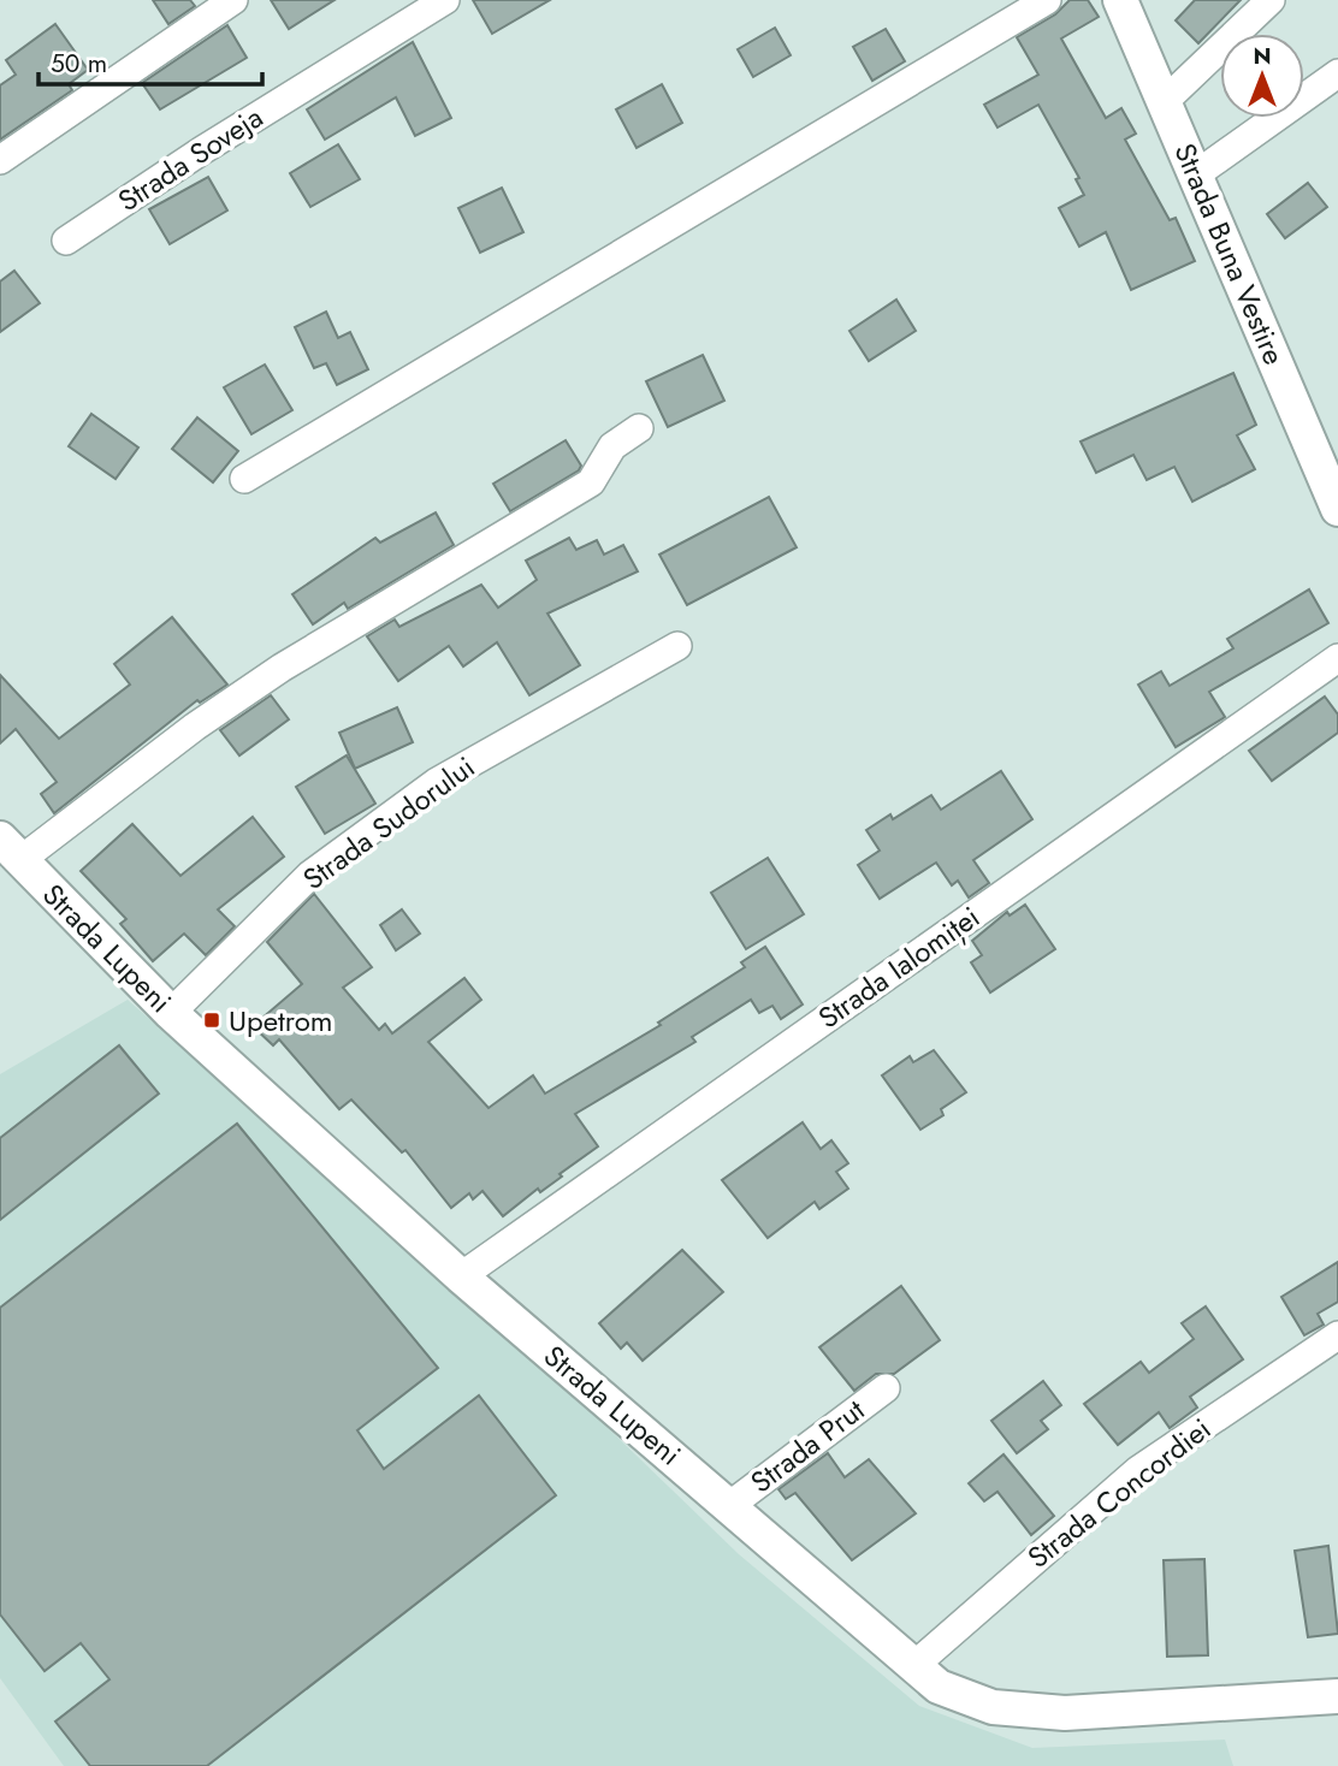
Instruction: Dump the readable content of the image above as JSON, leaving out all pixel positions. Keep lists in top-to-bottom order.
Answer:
{
  "streets": {
    "street": [
      "Strada Soveja",
      "Strada Buna Vestire",
      "Strada Sudorului",
      "Strada Lupeni",
      "Strada Ialomiței",
      "Strada Prut",
      "Strada Concordiei"
    ]
  },
  "crossings": [
    ["Strada Sudorului", "Strada Lupeni"],
    ["Strada Lupeni", "Strada Ialomiței"],
    ["Strada Lupeni", "Strada Prut"],
    ["Strada Lupeni", "Strada Concordiei"]
  ],
  "places": {
    "transit": ["Upetrom"]
  },
  "scale_bar": "50 m",
  "north": "top"
}
